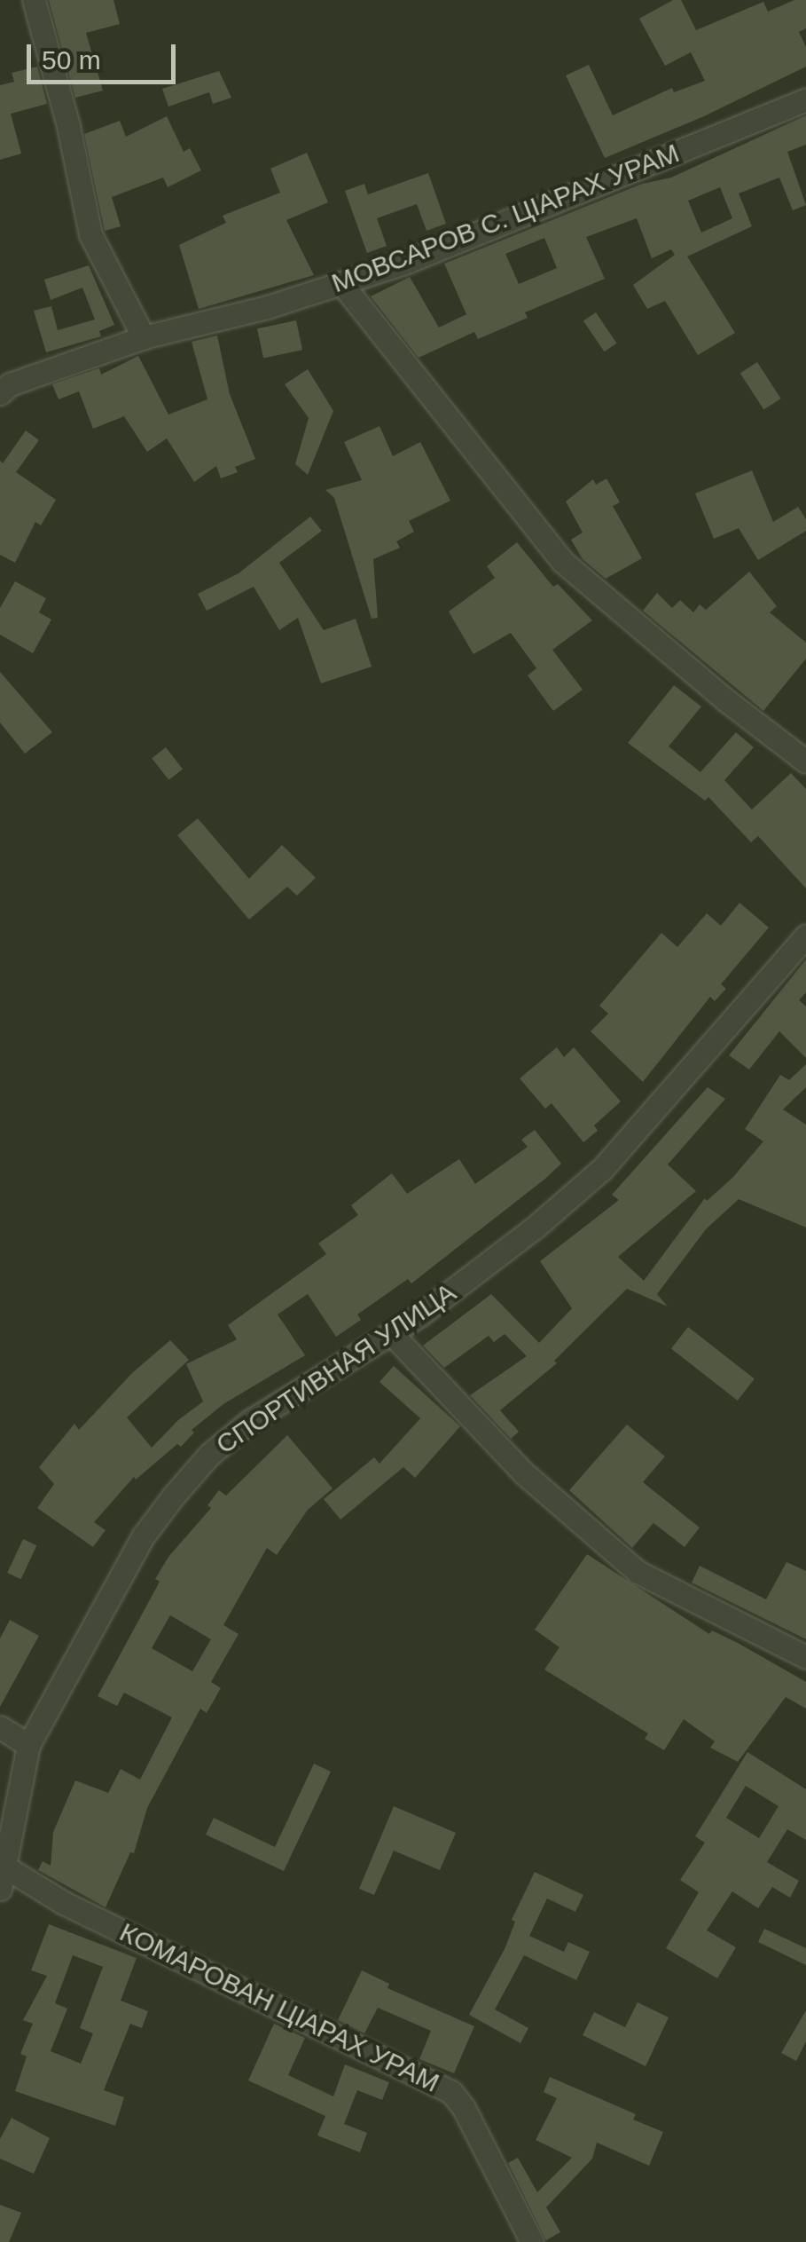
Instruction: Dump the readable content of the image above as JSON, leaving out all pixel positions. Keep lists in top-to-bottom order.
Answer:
{
  "streets": {
    "street": ["МОВСАРОВ С. ЦIАРАХ УРАМ", "СПОРТИВНАЯ УЛИЦА", "КОМАРОВАН ЦIАРАХ УРАМ"]
  },
  "crossings": [
    ["СПОРТИВНАЯ УЛИЦА", "КОМАРОВАН ЦIАРАХ УРАМ"]
  ],
  "scale_bar": "50 m"
}
